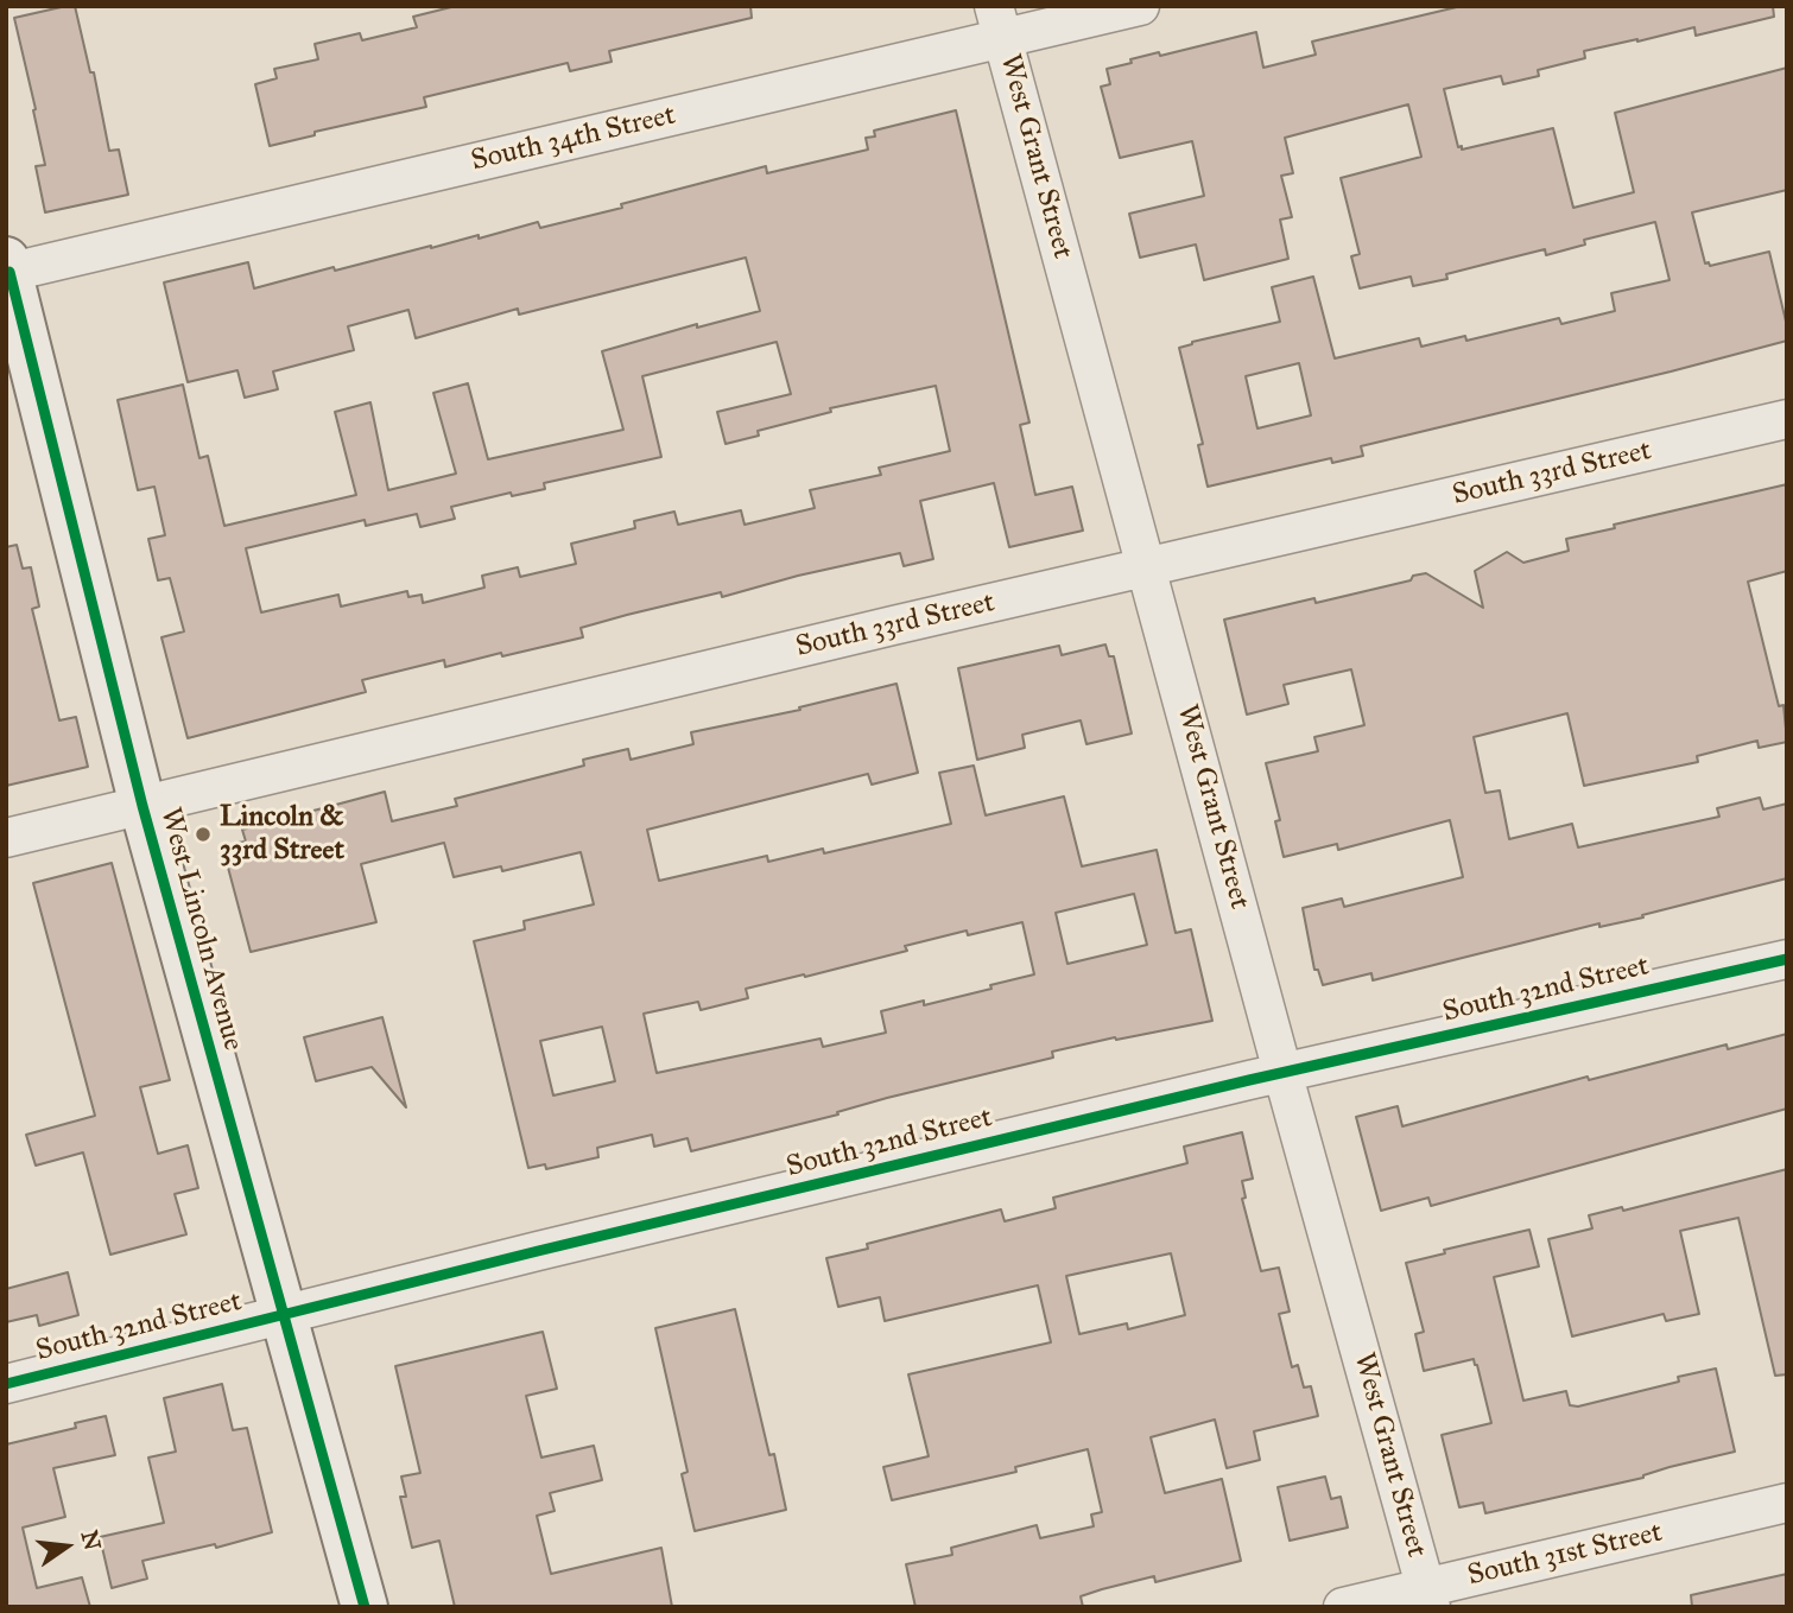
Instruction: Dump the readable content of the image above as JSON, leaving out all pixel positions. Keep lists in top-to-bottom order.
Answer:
{
  "streets": {
    "main road": ["West Lincoln Avenue"],
    "street": [
      "South 34th Street",
      "West Grant Street",
      "South 33rd Street",
      "South 32nd Street",
      "South 31st Street"
    ]
  },
  "crossings": [
    ["South 34th Street", "West Grant Street"],
    ["South 34th Street", "West Lincoln Avenue"],
    ["West Grant Street", "South 33rd Street"],
    ["West Grant Street", "South 32nd Street"],
    ["West Grant Street", "South 31st Street"],
    ["South 33rd Street", "West Lincoln Avenue"],
    ["West Lincoln Avenue", "South 32nd Street"]
  ],
  "places": ["Lincoln & 33rd Street"],
  "north": "right"
}
